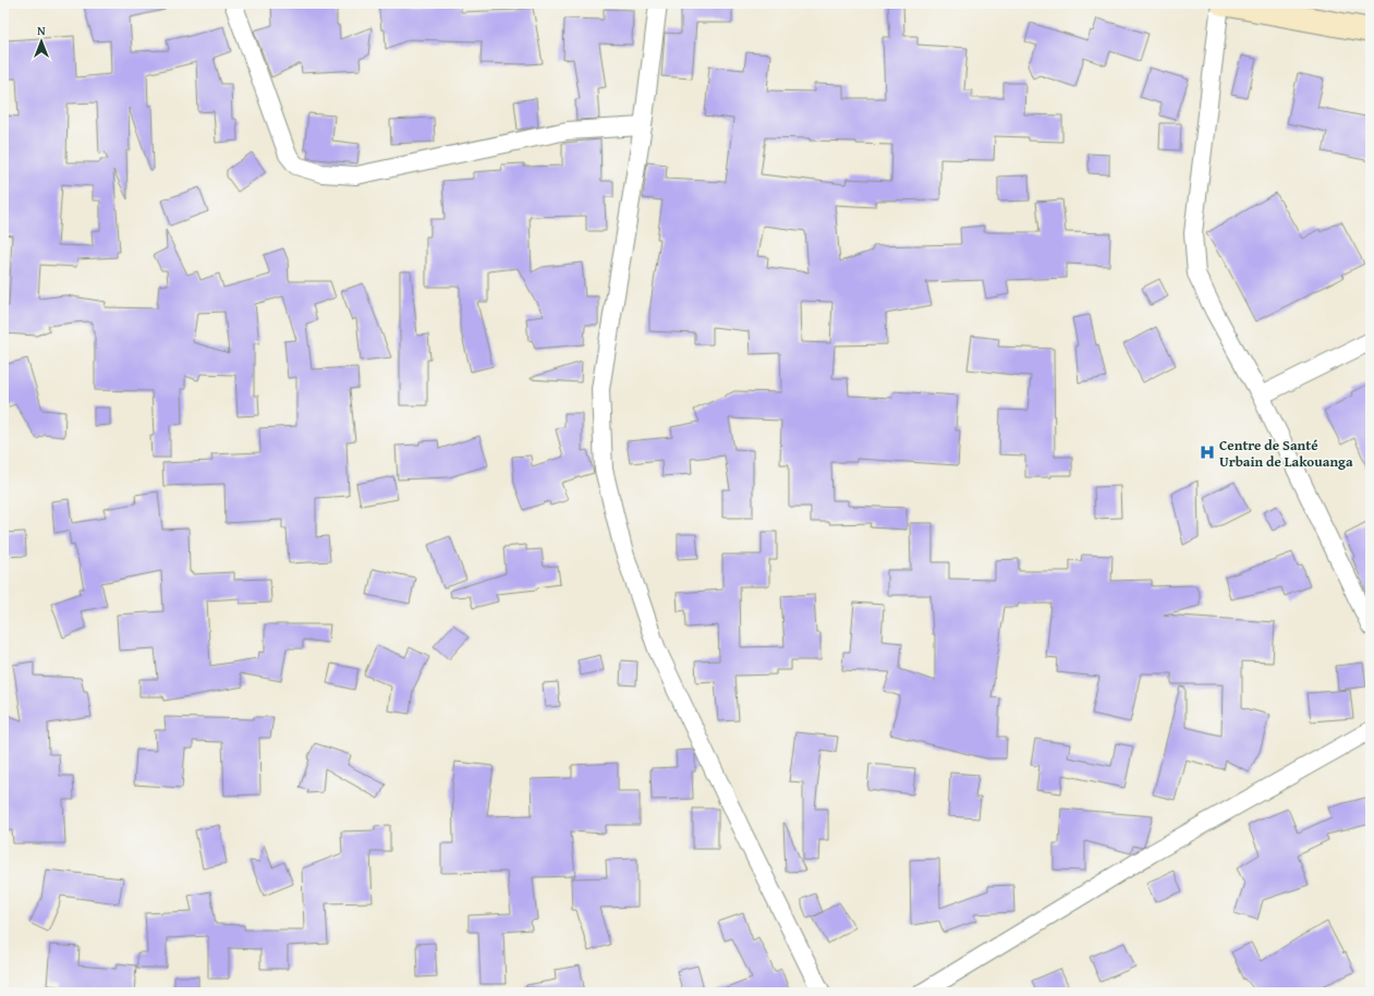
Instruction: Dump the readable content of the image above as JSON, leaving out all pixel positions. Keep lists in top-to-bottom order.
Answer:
{
  "places": {
    "hospital": ["Centre de Santé Urbain de Lakouanga"]
  },
  "north": "top"
}
